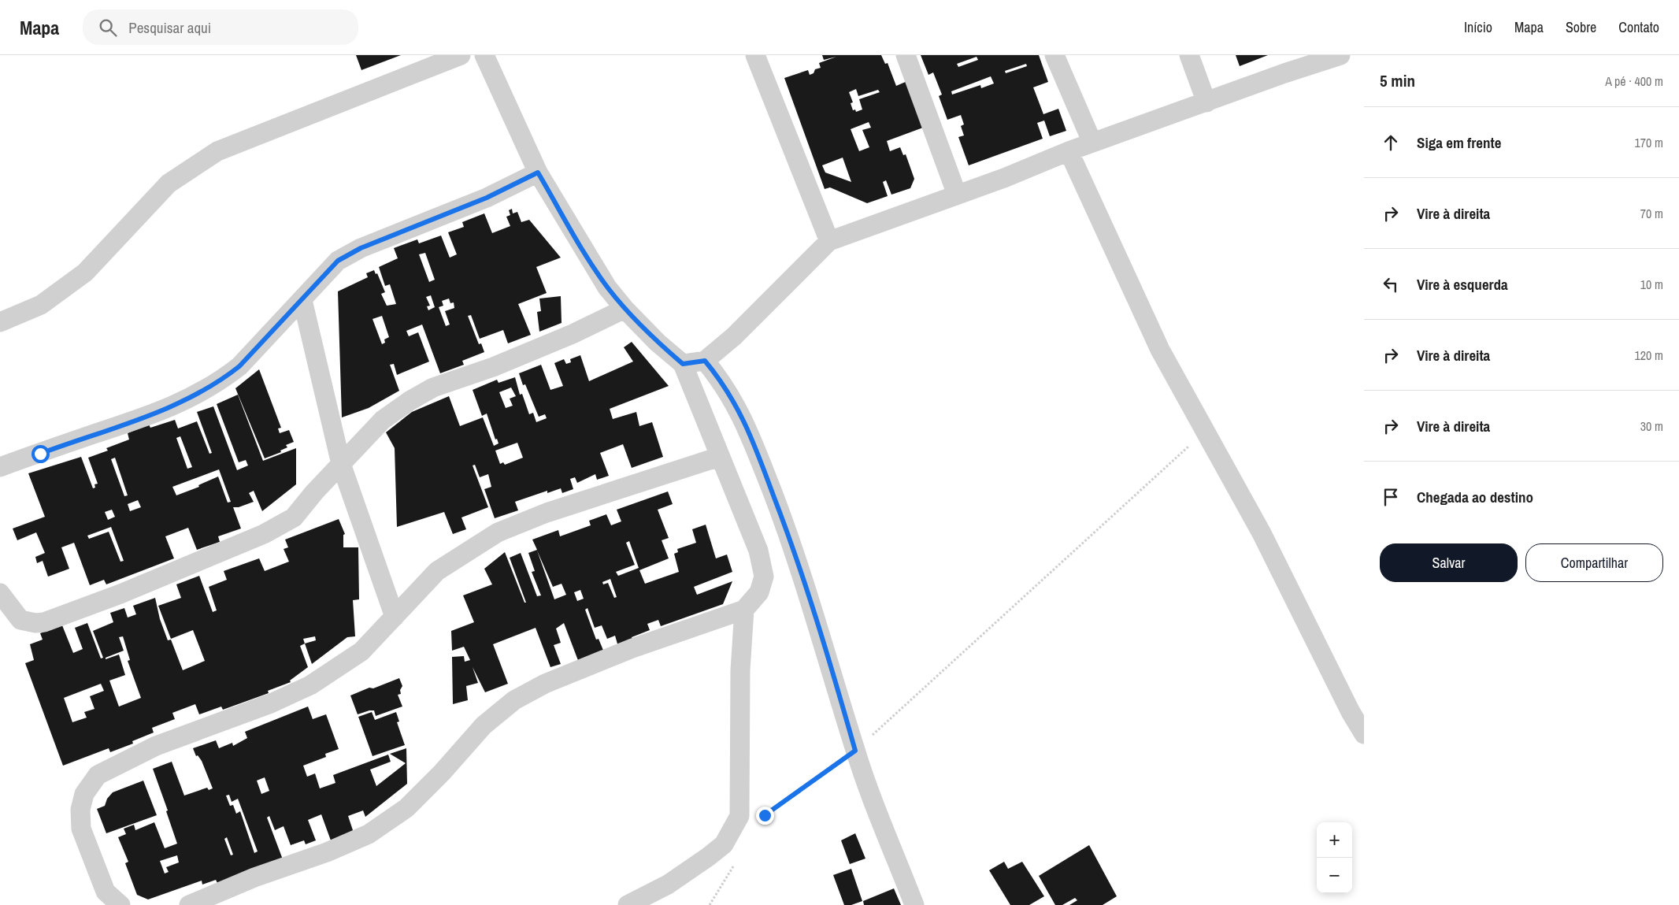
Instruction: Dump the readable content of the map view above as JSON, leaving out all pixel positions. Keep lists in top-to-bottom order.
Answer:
{
  "page": {
    "header": "Mapa",
    "search": "Pesquisar aqui",
    "nav": [
      "Início",
      "Mapa",
      "Sobre",
      "Contato"
    ],
    "heading": ["5 min", "A pé · 400 m"],
    "list": [
      ["Siga em frente", "170 m"],
      ["Vire à direita", "70 m"],
      ["Vire à esquerda", "10 m"],
      ["Vire à direita", "120 m"],
      ["Vire à direita", "30 m"],
      "Chegada ao destino"
    ],
    "buttons": ["Salvar", "Compartilhar"],
    "map_buttons": ["+", "−"]
  }
}
